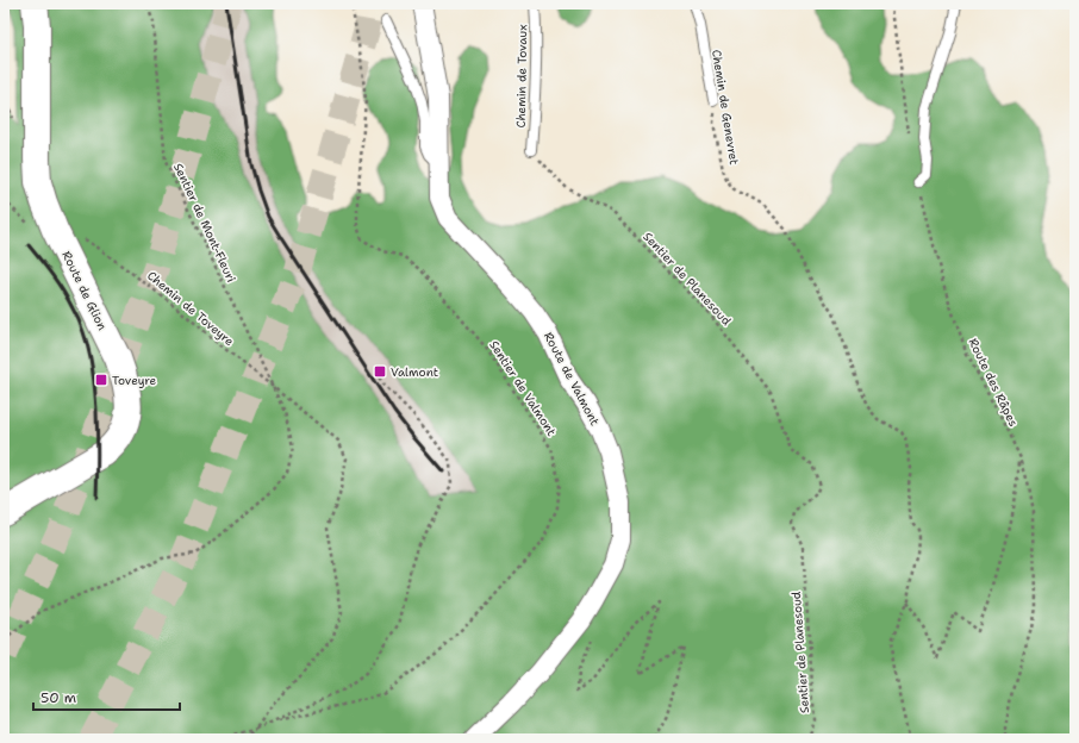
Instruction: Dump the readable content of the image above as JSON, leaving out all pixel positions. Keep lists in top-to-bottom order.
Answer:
{
  "streets": {
    "street": ["Route de Glion", "Route de Valmont"],
    "lane": ["Chemin de Tovaux", "Chemin de Genevret"],
    "path": [
      "Sentier de Mont-Fleuri",
      "Sentier de Planesoud",
      "Chemin de Toveyre",
      "Route des Râpes",
      "Sentier de Valmont"
    ]
  },
  "crossings": [
    ["Chemin de Tovaux", "Sentier de Planesoud"],
    ["Sentier de Mont-Fleuri", "Chemin de Toveyre"],
    ["Chemin de Toveyre", "Sentier de Valmont"]
  ],
  "places": {
    "transit": ["Valmont", "Toveyre"]
  },
  "scale_bar": "50 m"
}
